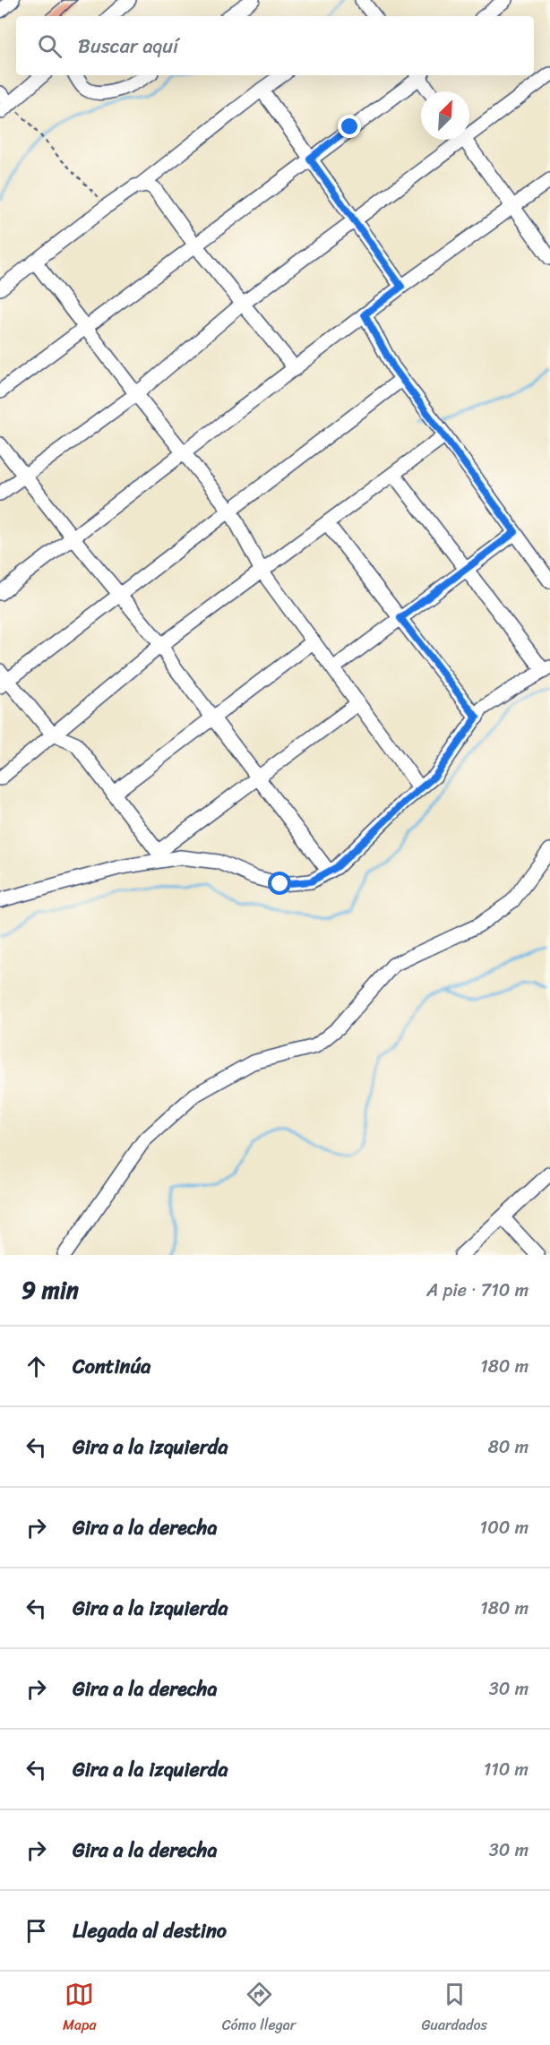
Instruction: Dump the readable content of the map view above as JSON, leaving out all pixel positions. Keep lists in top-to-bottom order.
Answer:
{
  "north": "top right",
  "page": {
    "search": "Buscar aquí",
    "heading": ["9 min", "A pie · 710 m"],
    "list": [
      ["Continúa", "180 m"],
      ["Gira a la izquierda", "80 m"],
      ["Gira a la derecha", "100 m"],
      ["Gira a la izquierda", "180 m"],
      ["Gira a la derecha", "30 m"],
      ["Gira a la izquierda", "110 m"],
      ["Gira a la derecha", "30 m"],
      "Llegada al destino"
    ],
    "nav": ["Mapa", "Cómo llegar", "Guardados"]
  }
}
